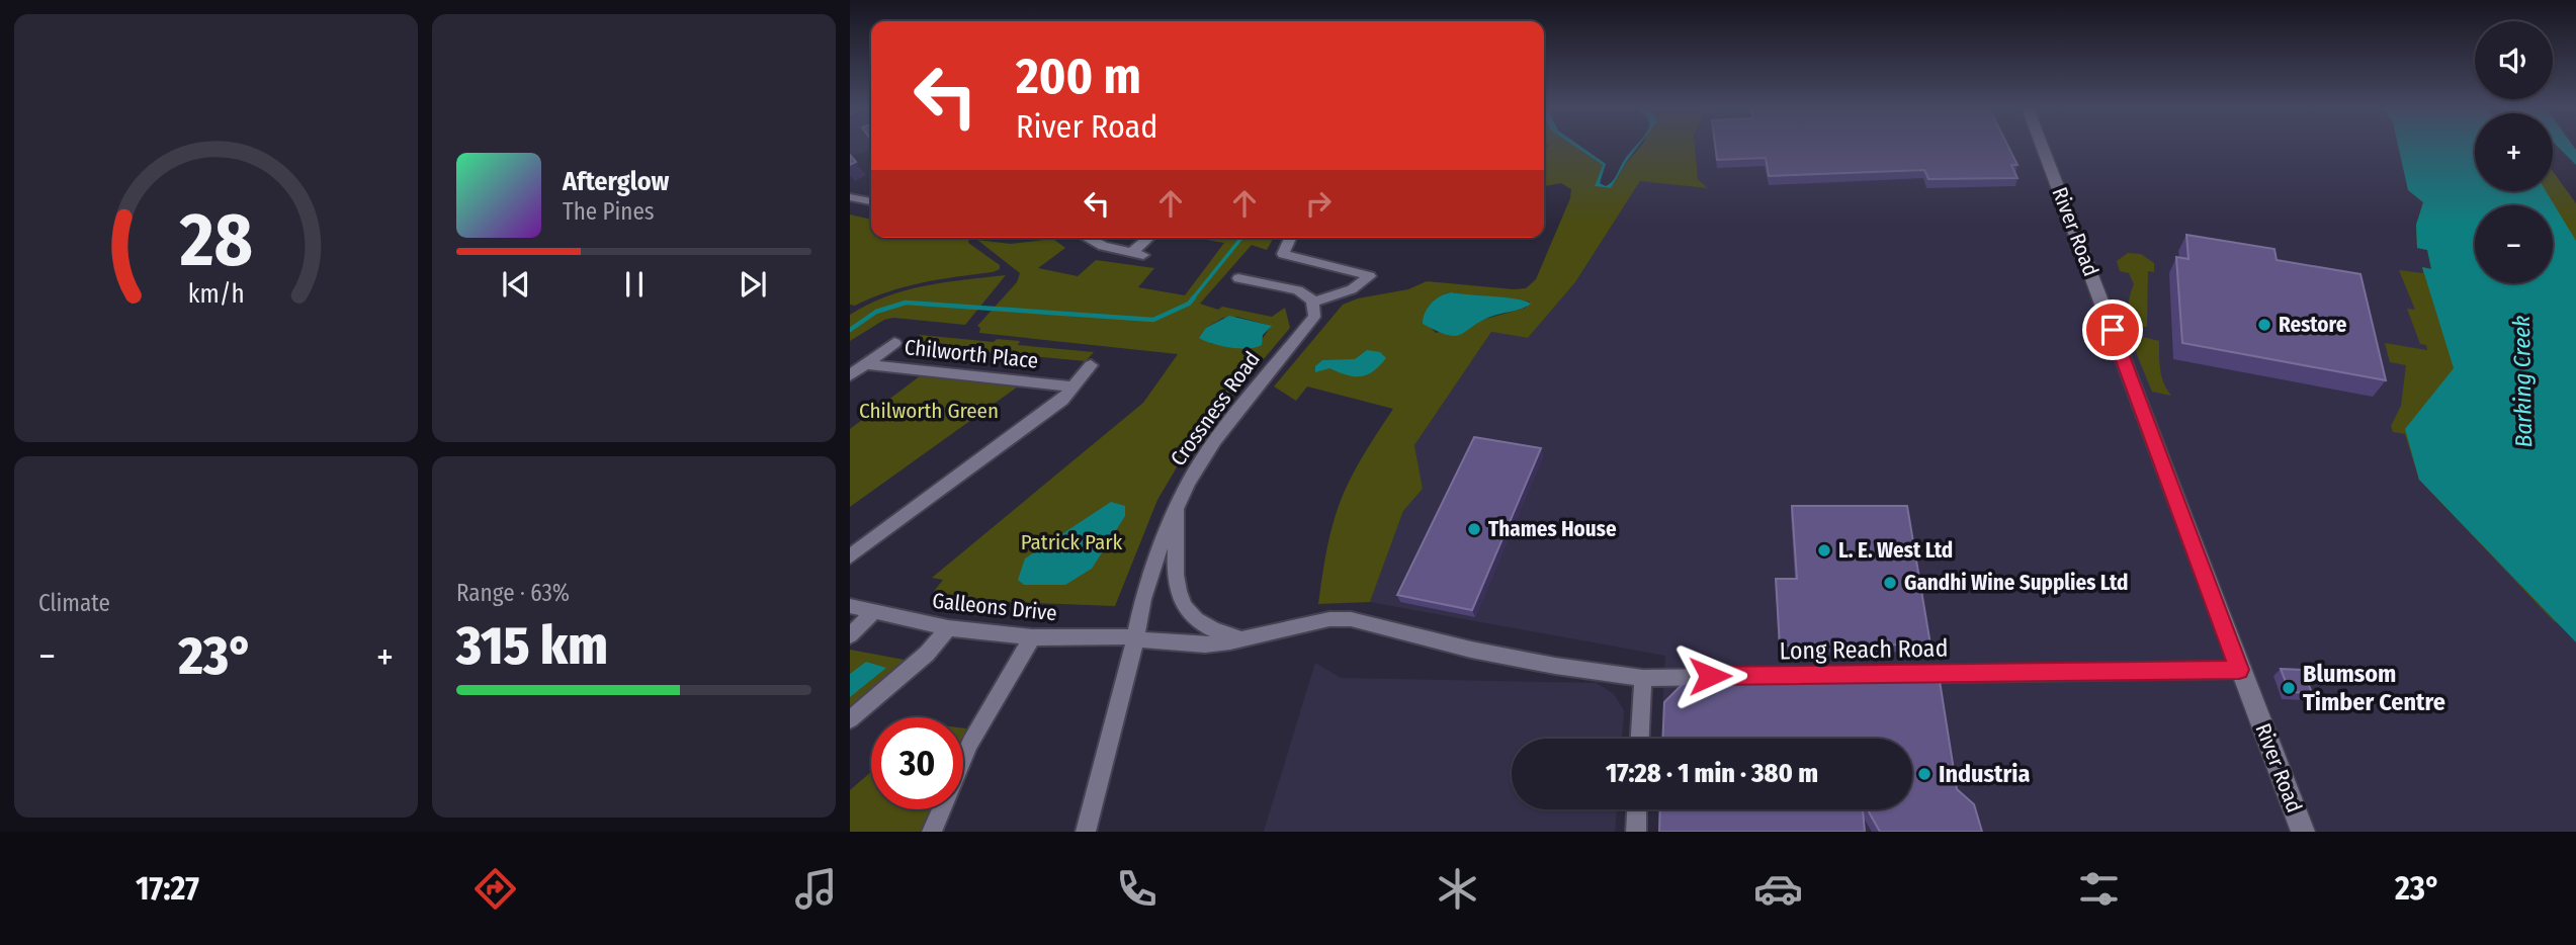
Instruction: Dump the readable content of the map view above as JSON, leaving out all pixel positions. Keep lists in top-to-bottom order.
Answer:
{
  "streets": {
    "street": [
      "River Road",
      "Chilworth Place",
      "Crossness Road",
      "Galleons Drive",
      "Long Reach Road"
    ]
  },
  "crossings": [
    ["River Road", "Long Reach Road"],
    ["Crossness Road", "Galleons Drive"],
    ["Crossness Road", "Long Reach Road"],
    ["Galleons Drive", "Long Reach Road"]
  ],
  "water": ["Barking Creek"],
  "parks": ["Chilworth Green", "Patrick Park"],
  "places": [
    "Restore",
    "Thames House",
    "L. E. West Ltd",
    "Gandhi Wine Supplies Ltd",
    "Blumsom Timber Centre",
    "Industria"
  ],
  "page": {
    "map_buttons": ["+", "−"],
    "turn": ["200 m", "River Road"],
    "song": ["Afterglow", "The Pines"],
    "tile": [
      "Climate",
      ["Range · 63%", "315 km"]
    ],
    "heat": ["−", "23°", "+"],
    "limit": "30",
    "trip": "17:28 · 1 min · 380 m",
    "tabs": ["17:27", "23°"],
    "gauge": ["28", "km/h"]
  }
}
